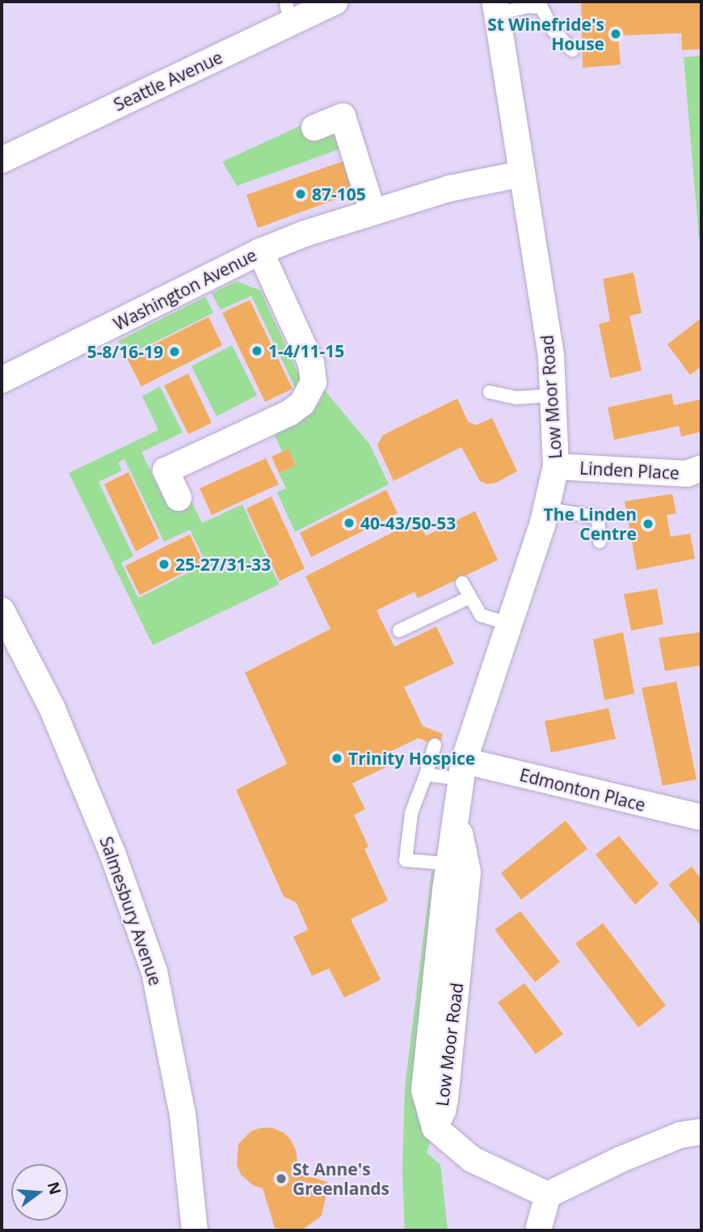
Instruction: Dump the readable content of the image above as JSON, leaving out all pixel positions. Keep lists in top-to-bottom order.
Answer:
{
  "streets": {
    "street": [
      "Seattle Avenue",
      "Washington Avenue",
      "Low Moor Road",
      "Linden Place",
      "Edmonton Place",
      "Salmesbury Avenue"
    ]
  },
  "crossings": [
    ["Washington Avenue", "Low Moor Road"],
    ["Low Moor Road", "Linden Place"],
    ["Low Moor Road", "Edmonton Place"]
  ],
  "places": [
    "St Winefride's House",
    "87-105",
    "1-4/11-15",
    "5-8/16-19",
    "40-43/50-53",
    "The Linden Centre",
    "25-27/31-33",
    "Trinity Hospice",
    "St Anne's Greenlands"
  ],
  "north": "right"
}
